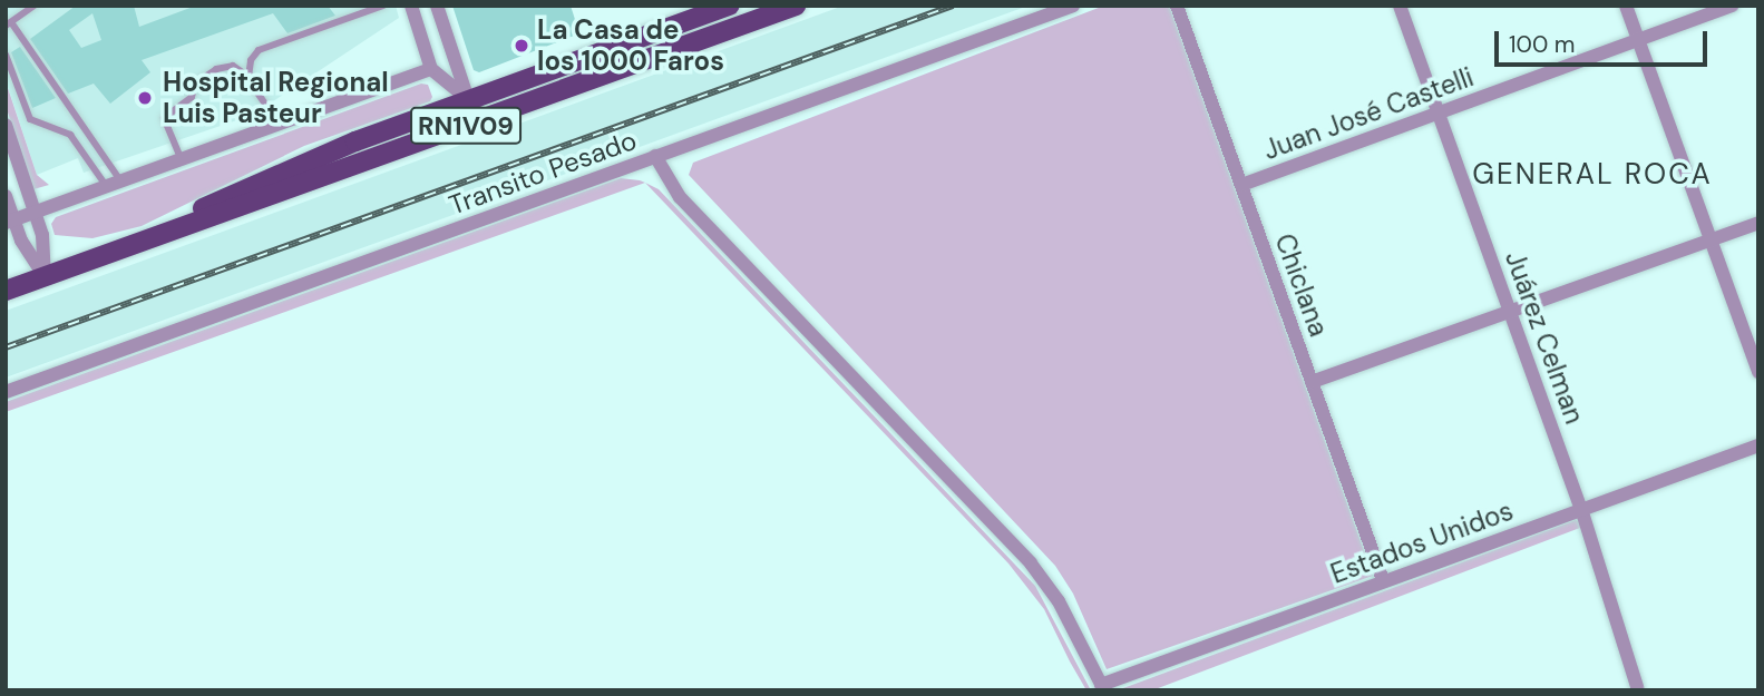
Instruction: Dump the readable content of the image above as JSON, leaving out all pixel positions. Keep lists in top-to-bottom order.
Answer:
{
  "streets": {
    "main road": ["RN1V09"],
    "street": [
      "Juan José Castelli",
      "Transito Pesado",
      "Chiclana",
      "Juárez Celman",
      "Estados Unidos"
    ]
  },
  "crossings": [
    ["Juan José Castelli", "Chiclana"],
    ["Juan José Castelli", "Juárez Celman"],
    ["Transito Pesado", "Estados Unidos"],
    ["Chiclana", "Estados Unidos"],
    ["Juárez Celman", "Estados Unidos"]
  ],
  "districts": ["GENERAL ROCA"],
  "places": ["La Casa de los 1000 Faros", "Hospital Regional Luis Pasteur"],
  "scale_bar": "100 m"
}
